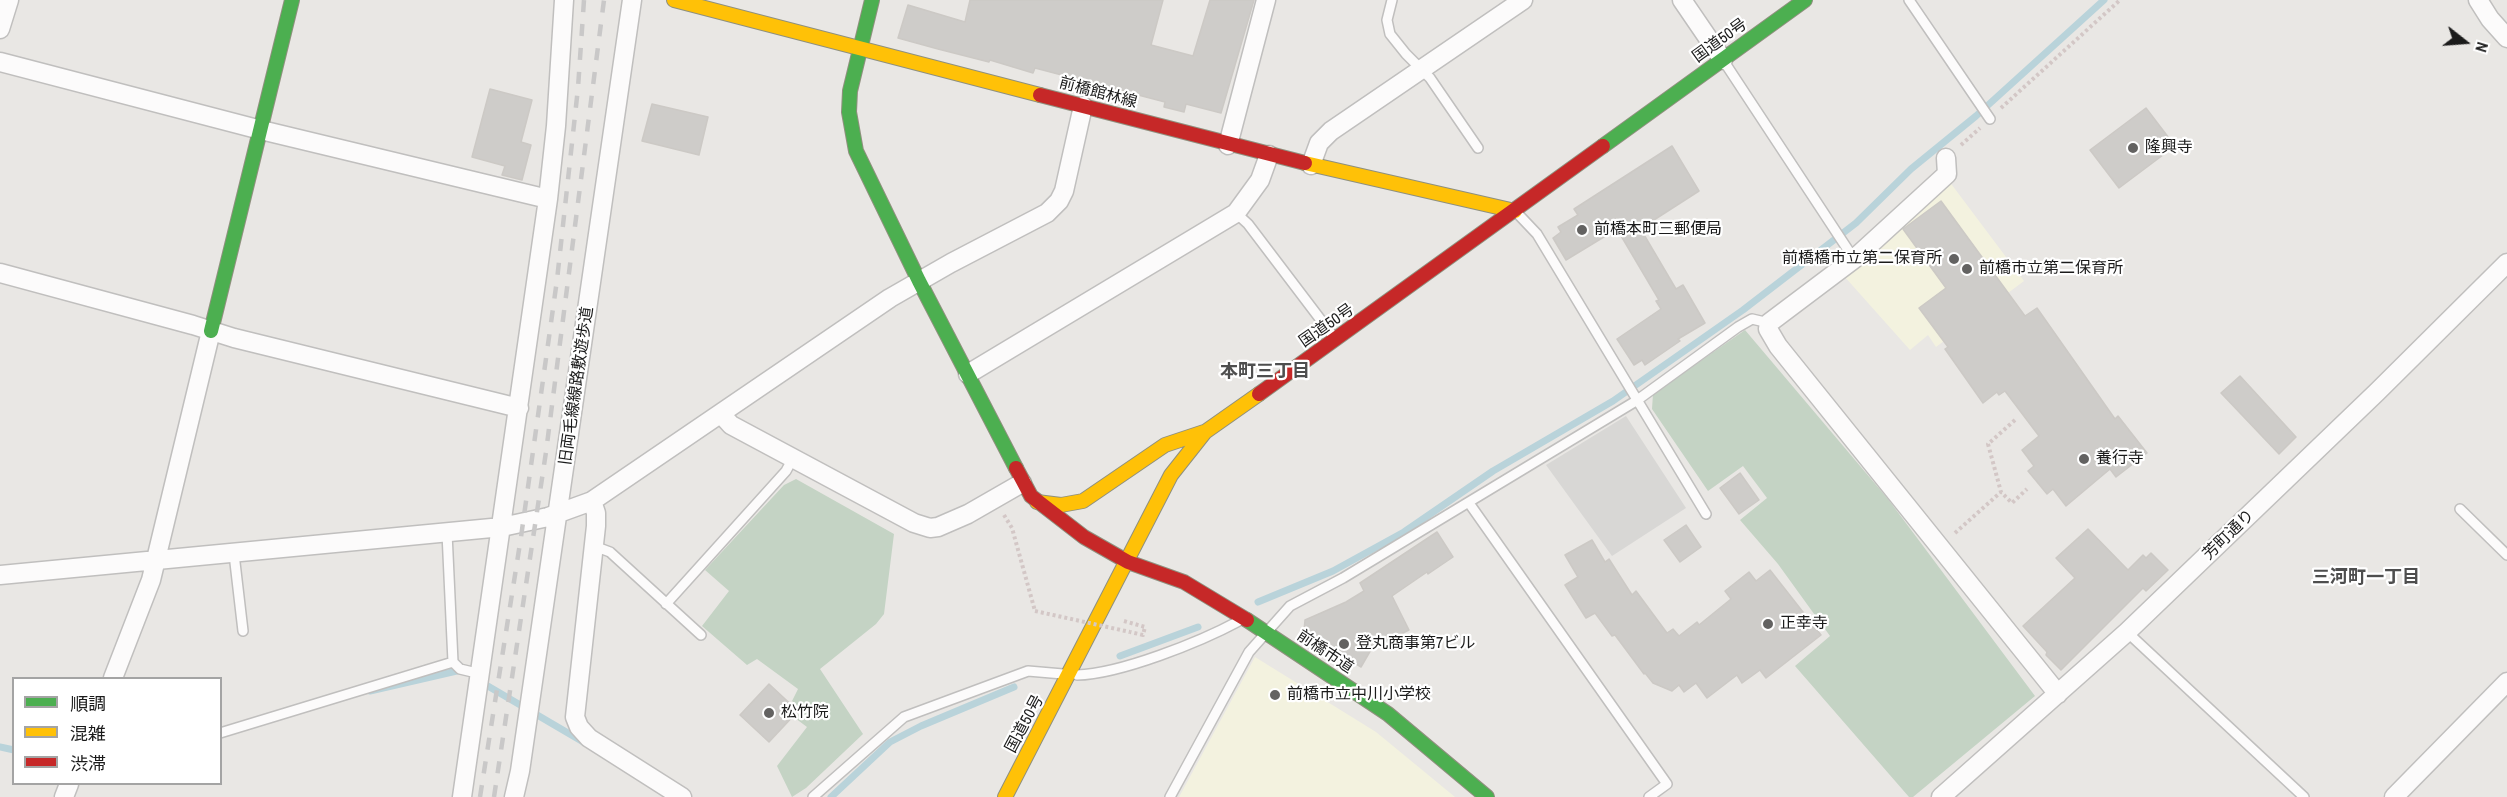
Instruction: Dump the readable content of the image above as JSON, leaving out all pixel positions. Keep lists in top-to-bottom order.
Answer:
{
  "streets": {
    "main road": ["国道50号", "前橋館林線", "前橋市道"],
    "street": ["旧両毛線線路敷遊歩道", "芳町通り"]
  },
  "crossings": [
    ["国道50号", "前橋館林線"],
    ["国道50号", "前橋市道"],
    ["前橋館林線", "前橋市道"]
  ],
  "districts": ["本町三丁目", "三河町一丁目"],
  "places": [
    "隆興寺",
    "前橋本町三郵便局",
    "前橋橋市立第二保育所",
    "前橋市立第二保育所",
    "養行寺",
    "正幸寺",
    "登丸商事第7ビル",
    "前橋市立中川小学校",
    "松竹院"
  ],
  "legend": ["順調", "混雑", "渋滞"],
  "north": "right"
}
